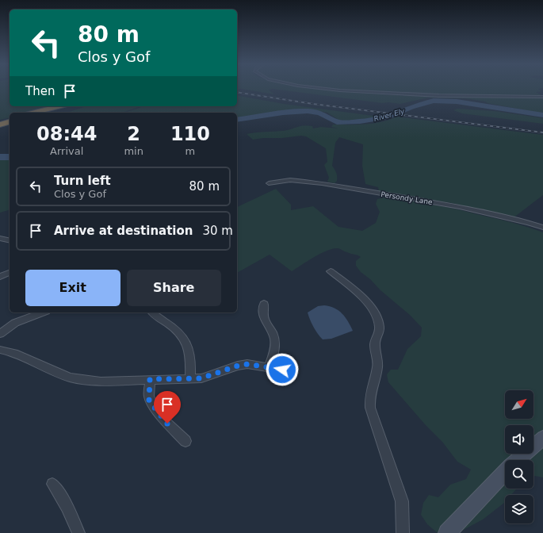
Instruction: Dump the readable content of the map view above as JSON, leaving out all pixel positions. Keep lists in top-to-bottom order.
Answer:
{
  "streets": {
    "street": ["Persondy Lane"]
  },
  "water": ["River Ely"],
  "north": "top right",
  "page": {
    "turn": ["80 m", "Clos y Gof"],
    "then": "Then",
    "eta": [
      "08:44",
      "Arrival",
      "2",
      "min",
      "110",
      "m"
    ],
    "list": [
      {
        "name": "Turn left",
        "note": "Clos y Gof",
        "value": "80 m"
      },
      {
        "name": "Arrive at destination",
        "value": "30 m"
      }
    ],
    "buttons": ["Exit", "Share"]
  }
}
